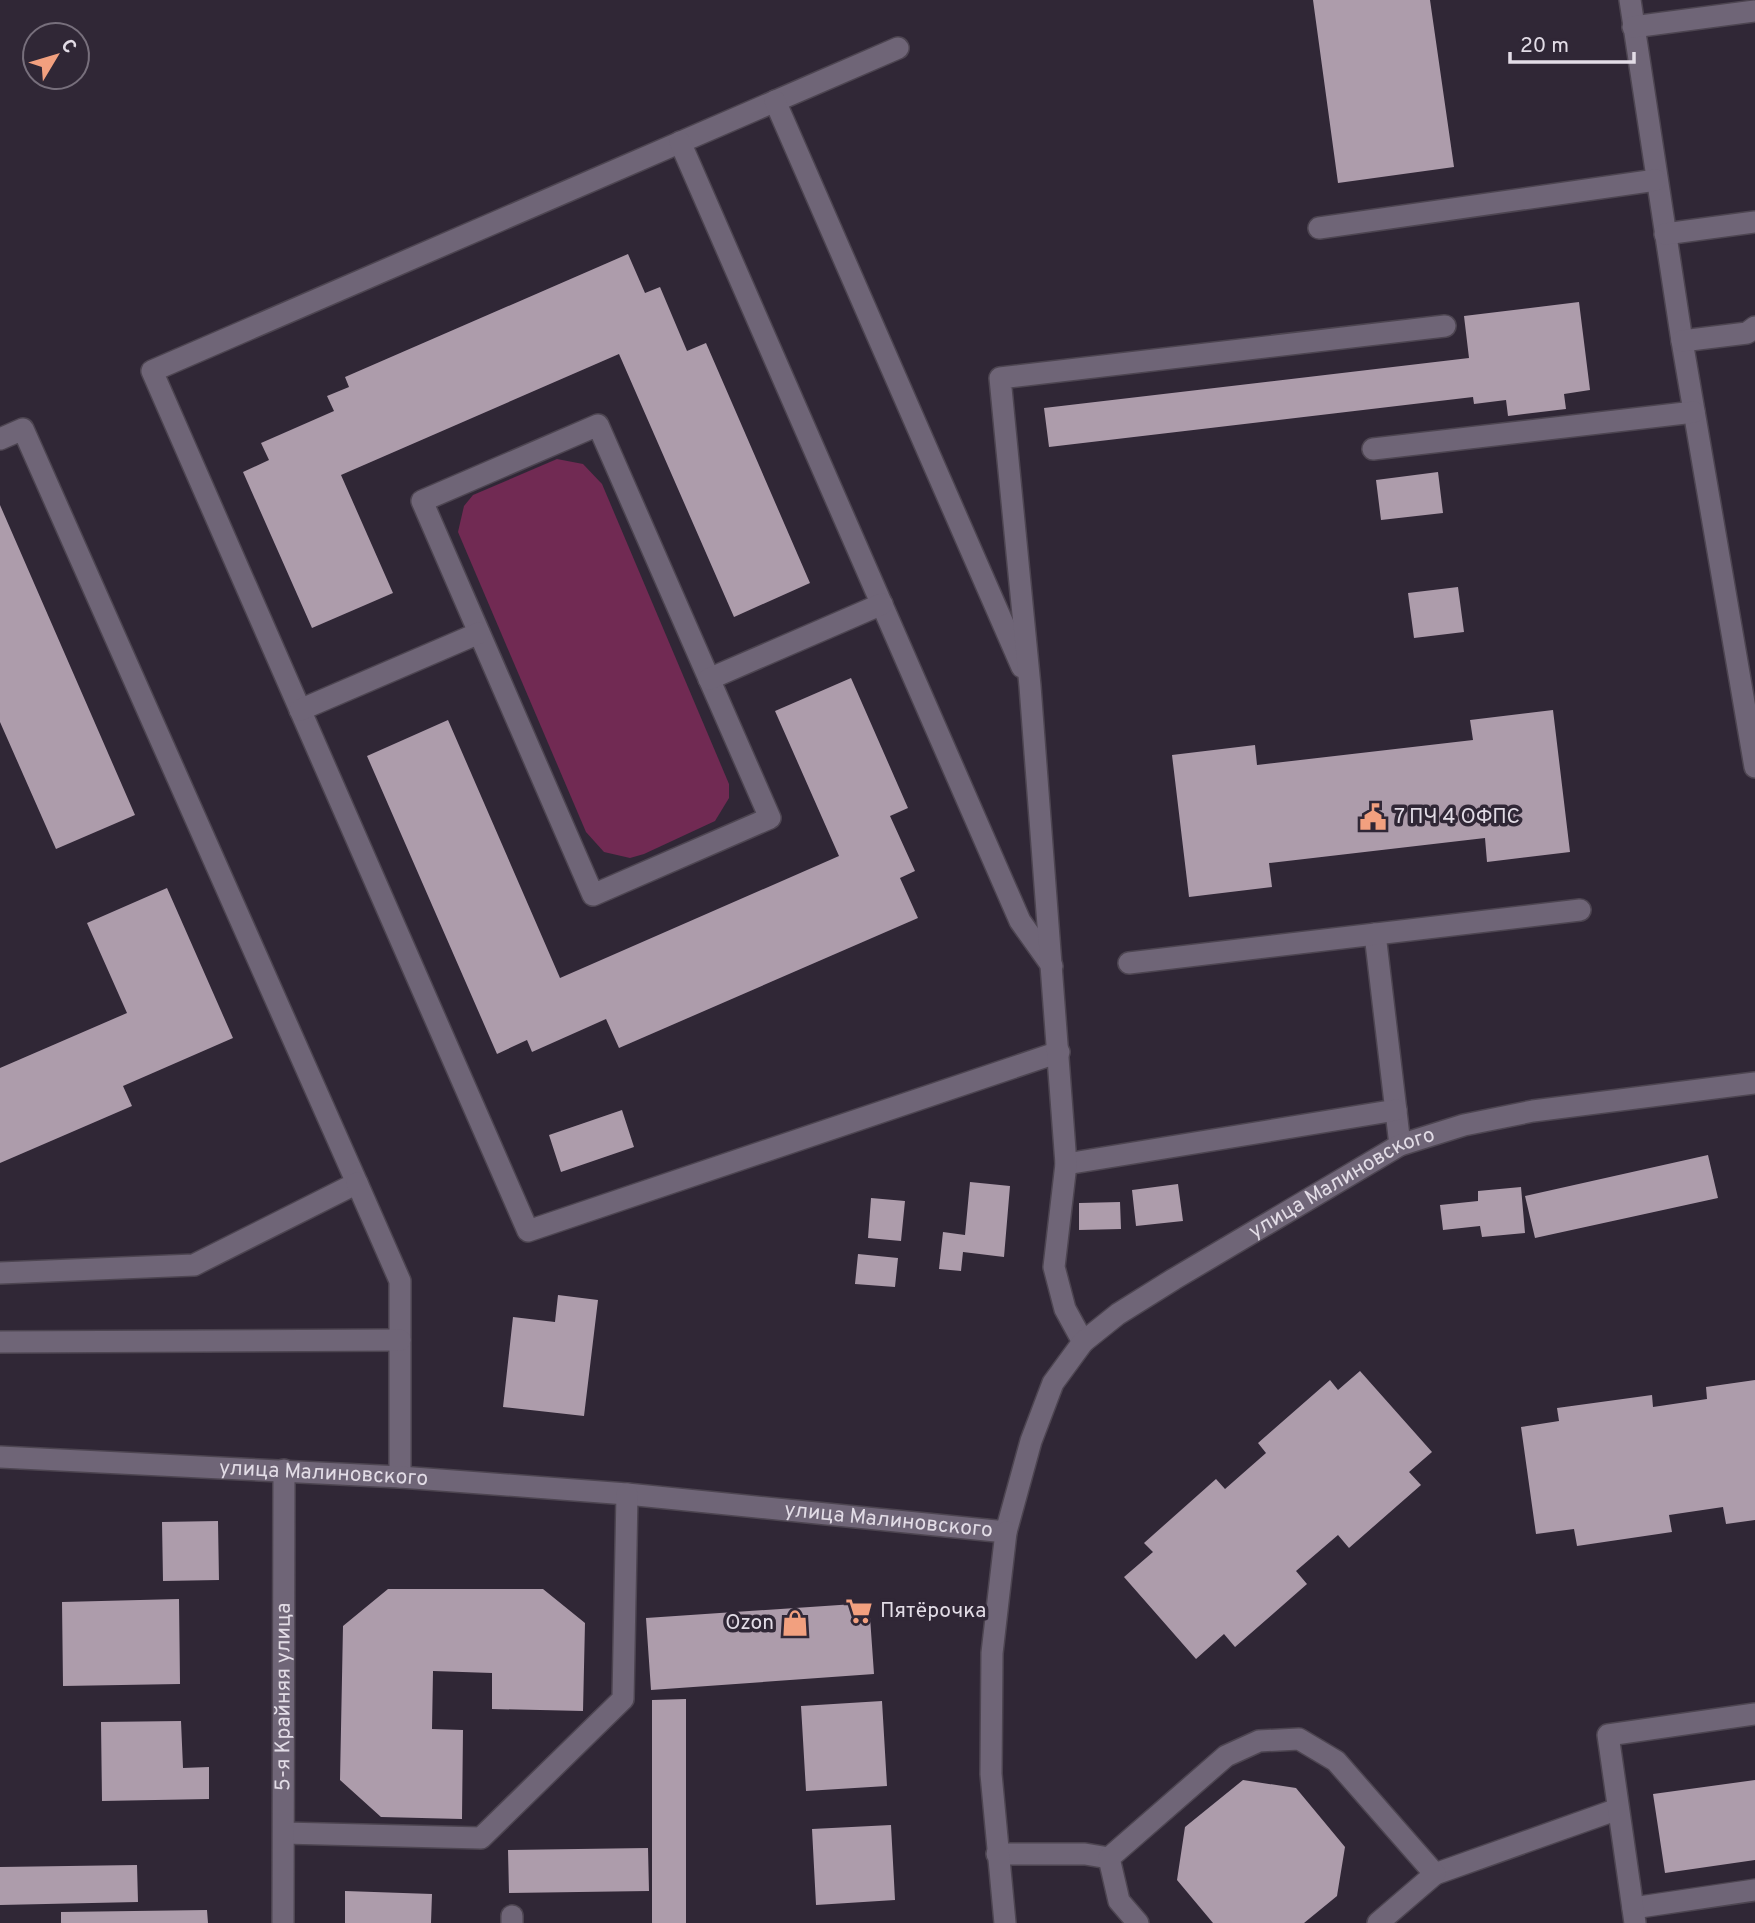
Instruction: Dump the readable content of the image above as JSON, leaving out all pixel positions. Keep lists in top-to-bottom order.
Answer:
{
  "streets": {
    "street": ["улица Малиновского", "5-я Крайняя улица"]
  },
  "crossings": [
    ["улица Малиновского", "5-я Крайняя улица"]
  ],
  "places": {
    "public building": ["7 ПЧ 4 ОФПС"],
    "supermarket": ["Пятёрочка"],
    "shop": ["Ozon"]
  },
  "scale_bar": "20 m",
  "north": "top right"
}
